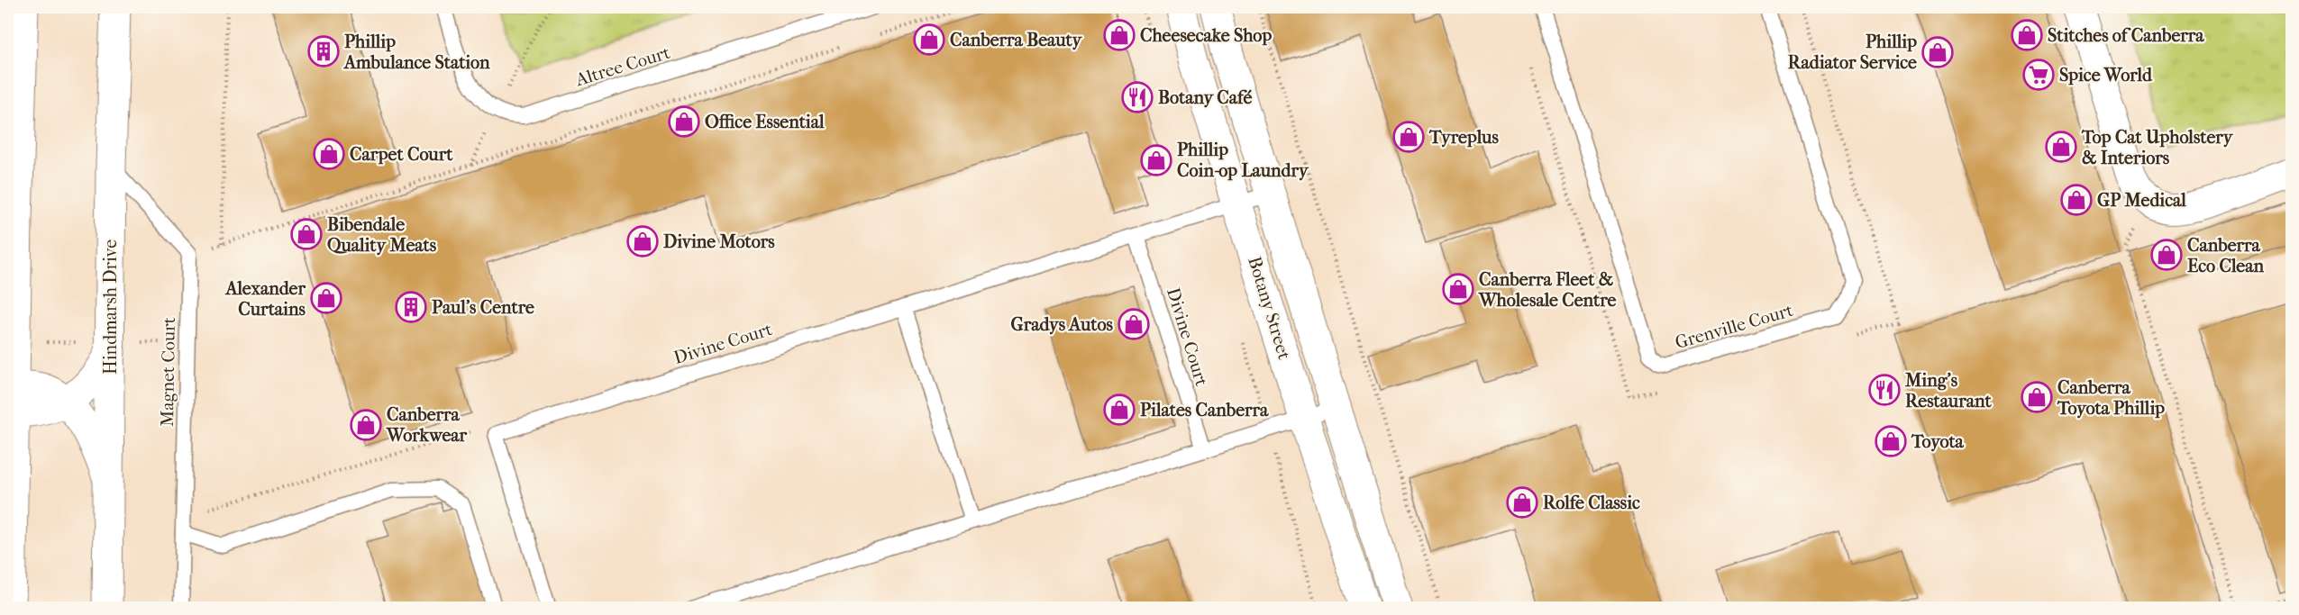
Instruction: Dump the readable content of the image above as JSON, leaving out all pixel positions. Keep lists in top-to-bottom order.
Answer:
{
  "streets": {
    "street": ["Hindmarsh Drive", "Botany Street"],
    "lane": [
      "Altree Court",
      "Grenville Court",
      "Divine Court",
      "Magnet Court"
    ]
  },
  "crossings": [
    ["Botany Street", "Divine Court"]
  ],
  "places": {
    "shop": [
      "Cheesecake Shop",
      "Stitches of Canberra",
      "Canberra Beauty",
      "Phillip Radiator Service",
      "Office Essential",
      "Tyreplus",
      "Top Cat Upholstery & Interiors",
      "Carpet Court",
      "Phillip Coin-op Laundry",
      "GP Medical",
      "Bibendale Quality Meats",
      "Divine Motors",
      "Canberra Eco Clean",
      "Canberra Fleet & Wholesale Centre",
      "Alexander Curtains",
      "Gradys Autos",
      "Canberra Toyota Phillip",
      "Pilates Canberra",
      "Canberra Workwear",
      "Toyota",
      "Rolfe Classic"
    ],
    "building": ["Phillip Ambulance Station", "Paul’s Centre"],
    "supermarket": ["Spice World"],
    "restaurant": ["Botany Café", "Ming’s Restaurant"]
  }
}
